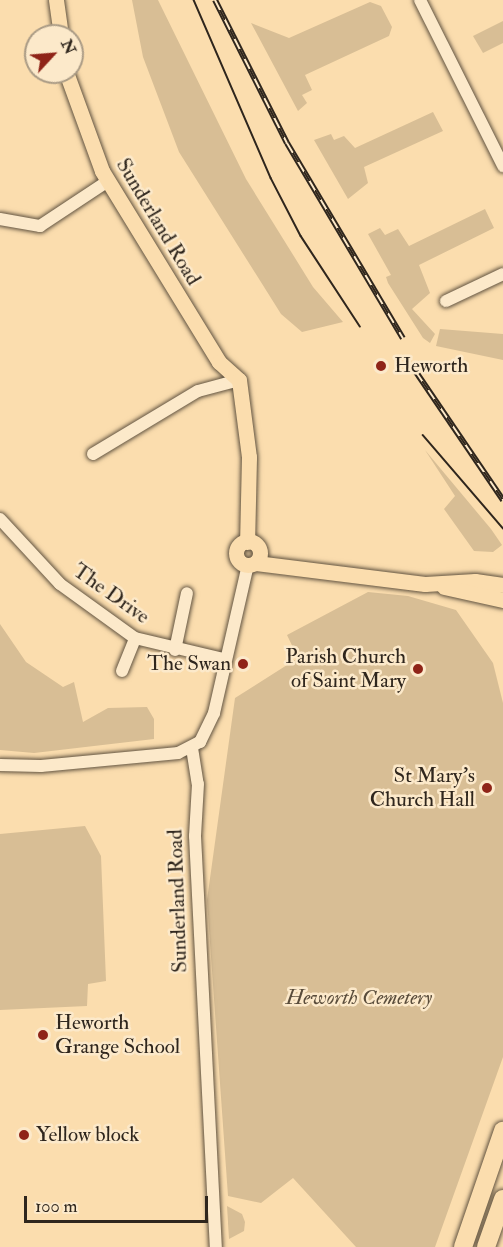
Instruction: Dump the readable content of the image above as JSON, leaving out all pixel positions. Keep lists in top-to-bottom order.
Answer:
{
  "streets": {
    "main road": ["Sunderland Road"],
    "street": ["The Drive"]
  },
  "parks": ["Heworth Cemetery"],
  "places": [
    "Heworth",
    "The Swan",
    "Parish Church of Saint Mary",
    "St Mary's Church Hall",
    "Heworth Grange School",
    "Yellow block"
  ],
  "scale_bar": "100 m",
  "north": "top right"
}
